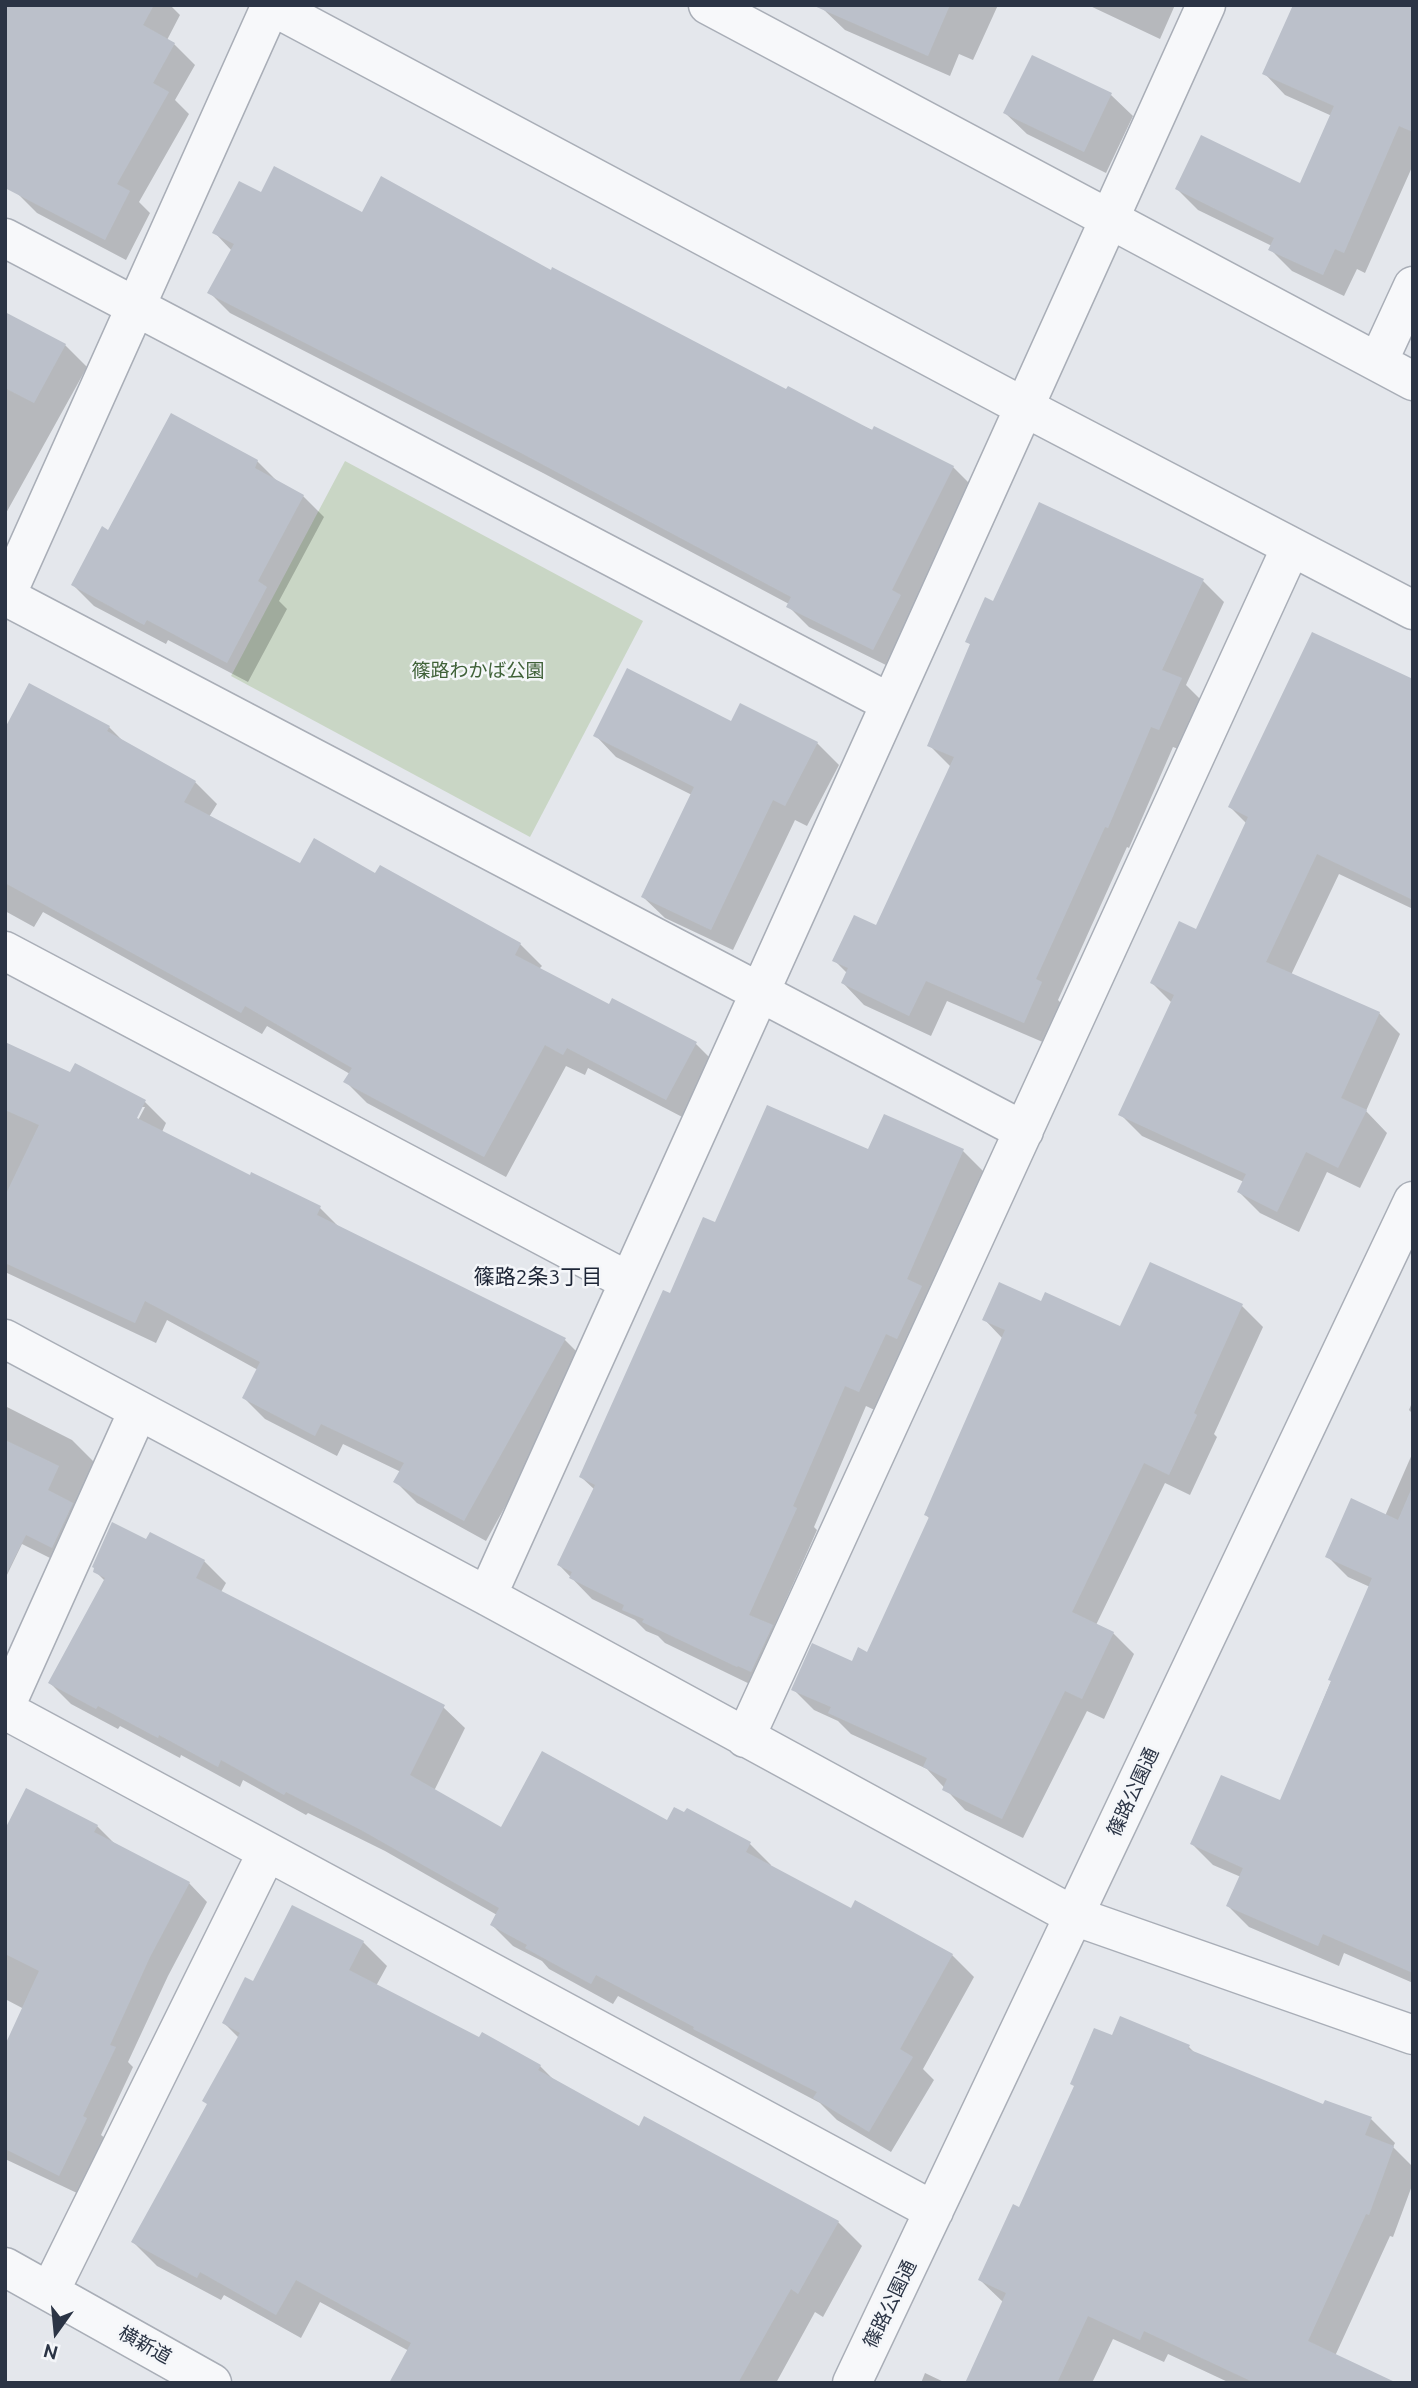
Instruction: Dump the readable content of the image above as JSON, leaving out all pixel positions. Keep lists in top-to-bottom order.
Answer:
{
  "streets": {
    "street": ["篠路公園通", "横新道"]
  },
  "districts": ["篠路2条3丁目"],
  "parks": ["篠路わかば公園"],
  "north": "bottom"
}
